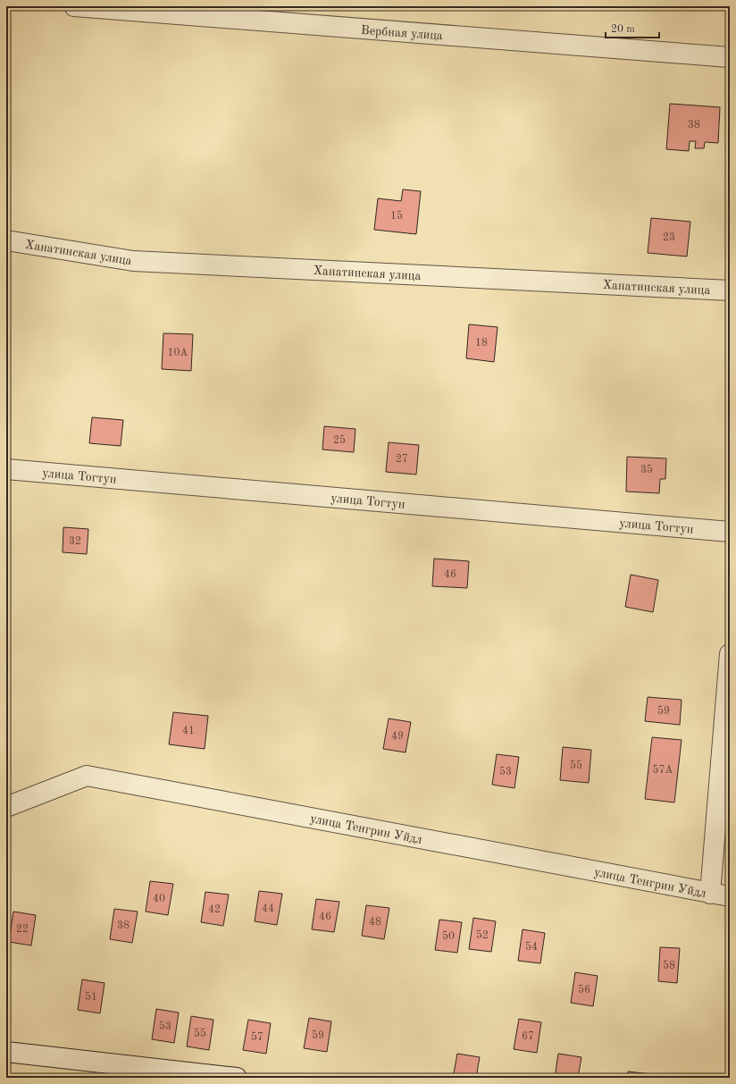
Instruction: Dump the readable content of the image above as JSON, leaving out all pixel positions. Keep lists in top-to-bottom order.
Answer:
{
  "streets": {
    "street": [
      "Вербная улица",
      "Ханатинская улица",
      "улица Тогтун",
      "улица Тенгрин Уйдл"
    ]
  },
  "house_numbers": [
    "38",
    "15",
    "23",
    "18",
    "10А",
    "25",
    "27",
    "35",
    "32",
    "46",
    "59",
    "41",
    "49",
    "55",
    "57А",
    "53",
    "40",
    "44",
    "42",
    "46",
    "48",
    "38",
    "22",
    "52",
    "50",
    "54",
    "58",
    "56",
    "51",
    "53",
    "55",
    "59",
    "67",
    "57"
  ],
  "scale_bar": "20 m"
}
